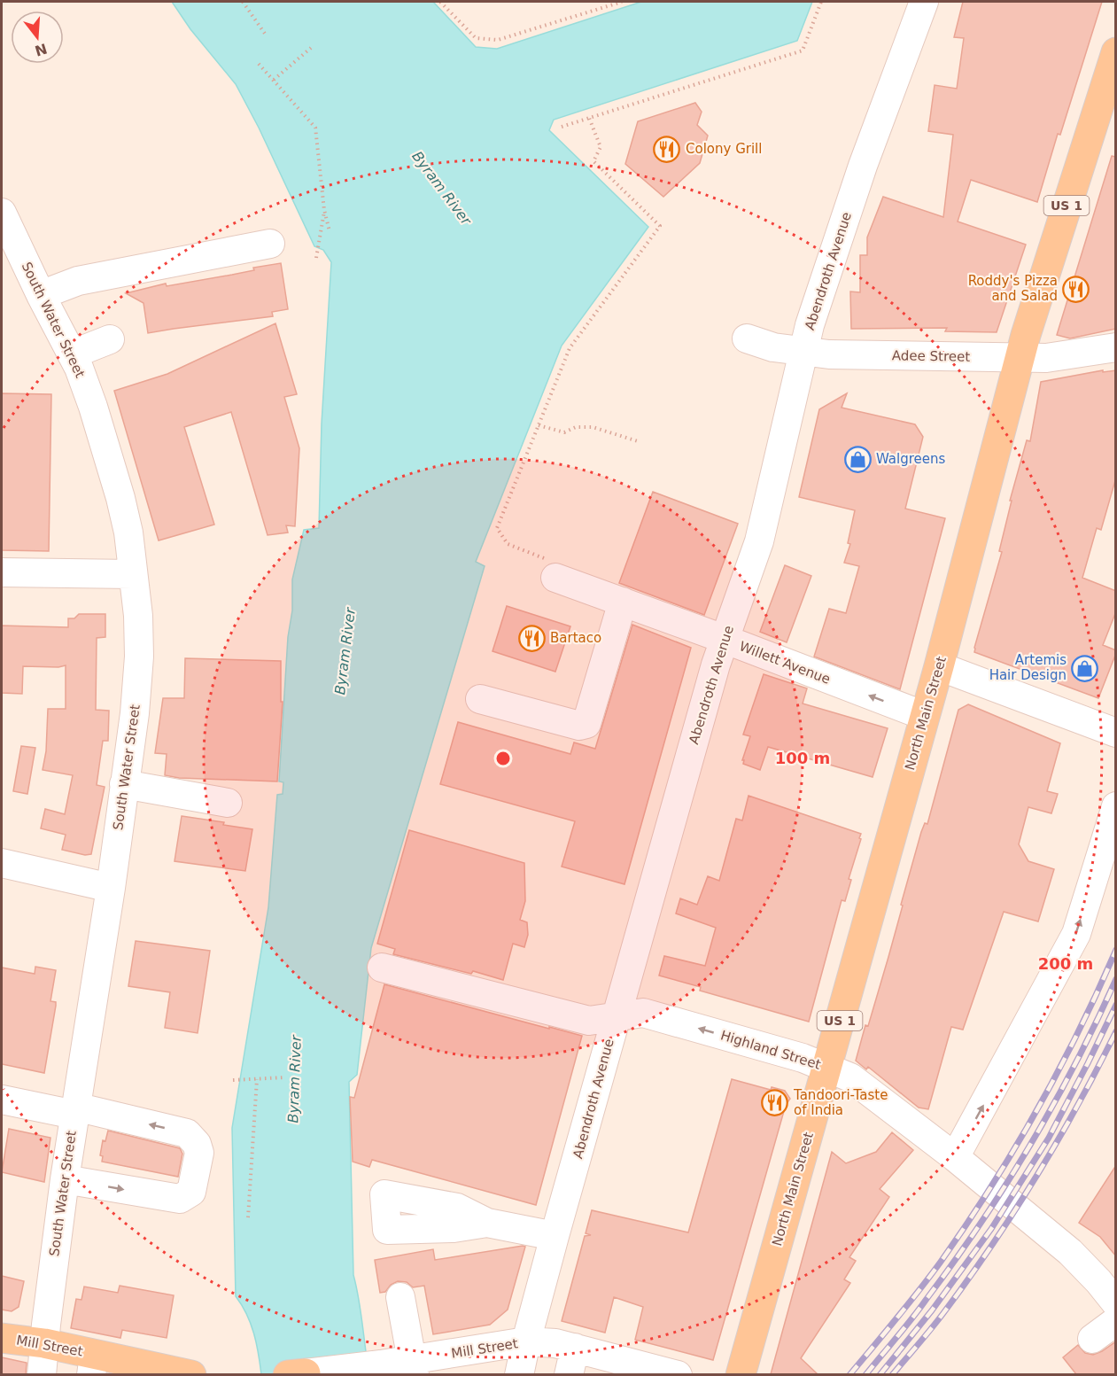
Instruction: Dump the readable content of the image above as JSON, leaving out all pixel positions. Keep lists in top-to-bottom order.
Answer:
{
  "streets": {
    "main road": ["US 1", "North Main Street", "Mill Street"],
    "street": [
      "Abendroth Avenue",
      "South Water Street",
      "Adee Street",
      "Willett Avenue",
      "Highland Street"
    ]
  },
  "crossings": [
    ["Abendroth Avenue", "Adee Street"],
    ["Abendroth Avenue", "Willett Avenue"],
    ["Abendroth Avenue", "Highland Street"],
    ["Abendroth Avenue", "Mill Street"],
    ["South Water Street", "Mill Street"],
    ["Adee Street", "North Main Street"],
    ["Willett Avenue", "North Main Street"],
    ["North Main Street", "Highland Street"]
  ],
  "one_way": ["Willett Avenue"],
  "water": ["Byram River"],
  "places": {
    "restaurant": [
      "Colony Grill",
      "Roddy's Pizza and Salad",
      "Bartaco",
      "Tandoori-Taste of India"
    ],
    "shop": ["Walgreens", "Artemis Hair Design"]
  },
  "north": "bottom",
  "rings": ["100 m", "200 m"]
}
